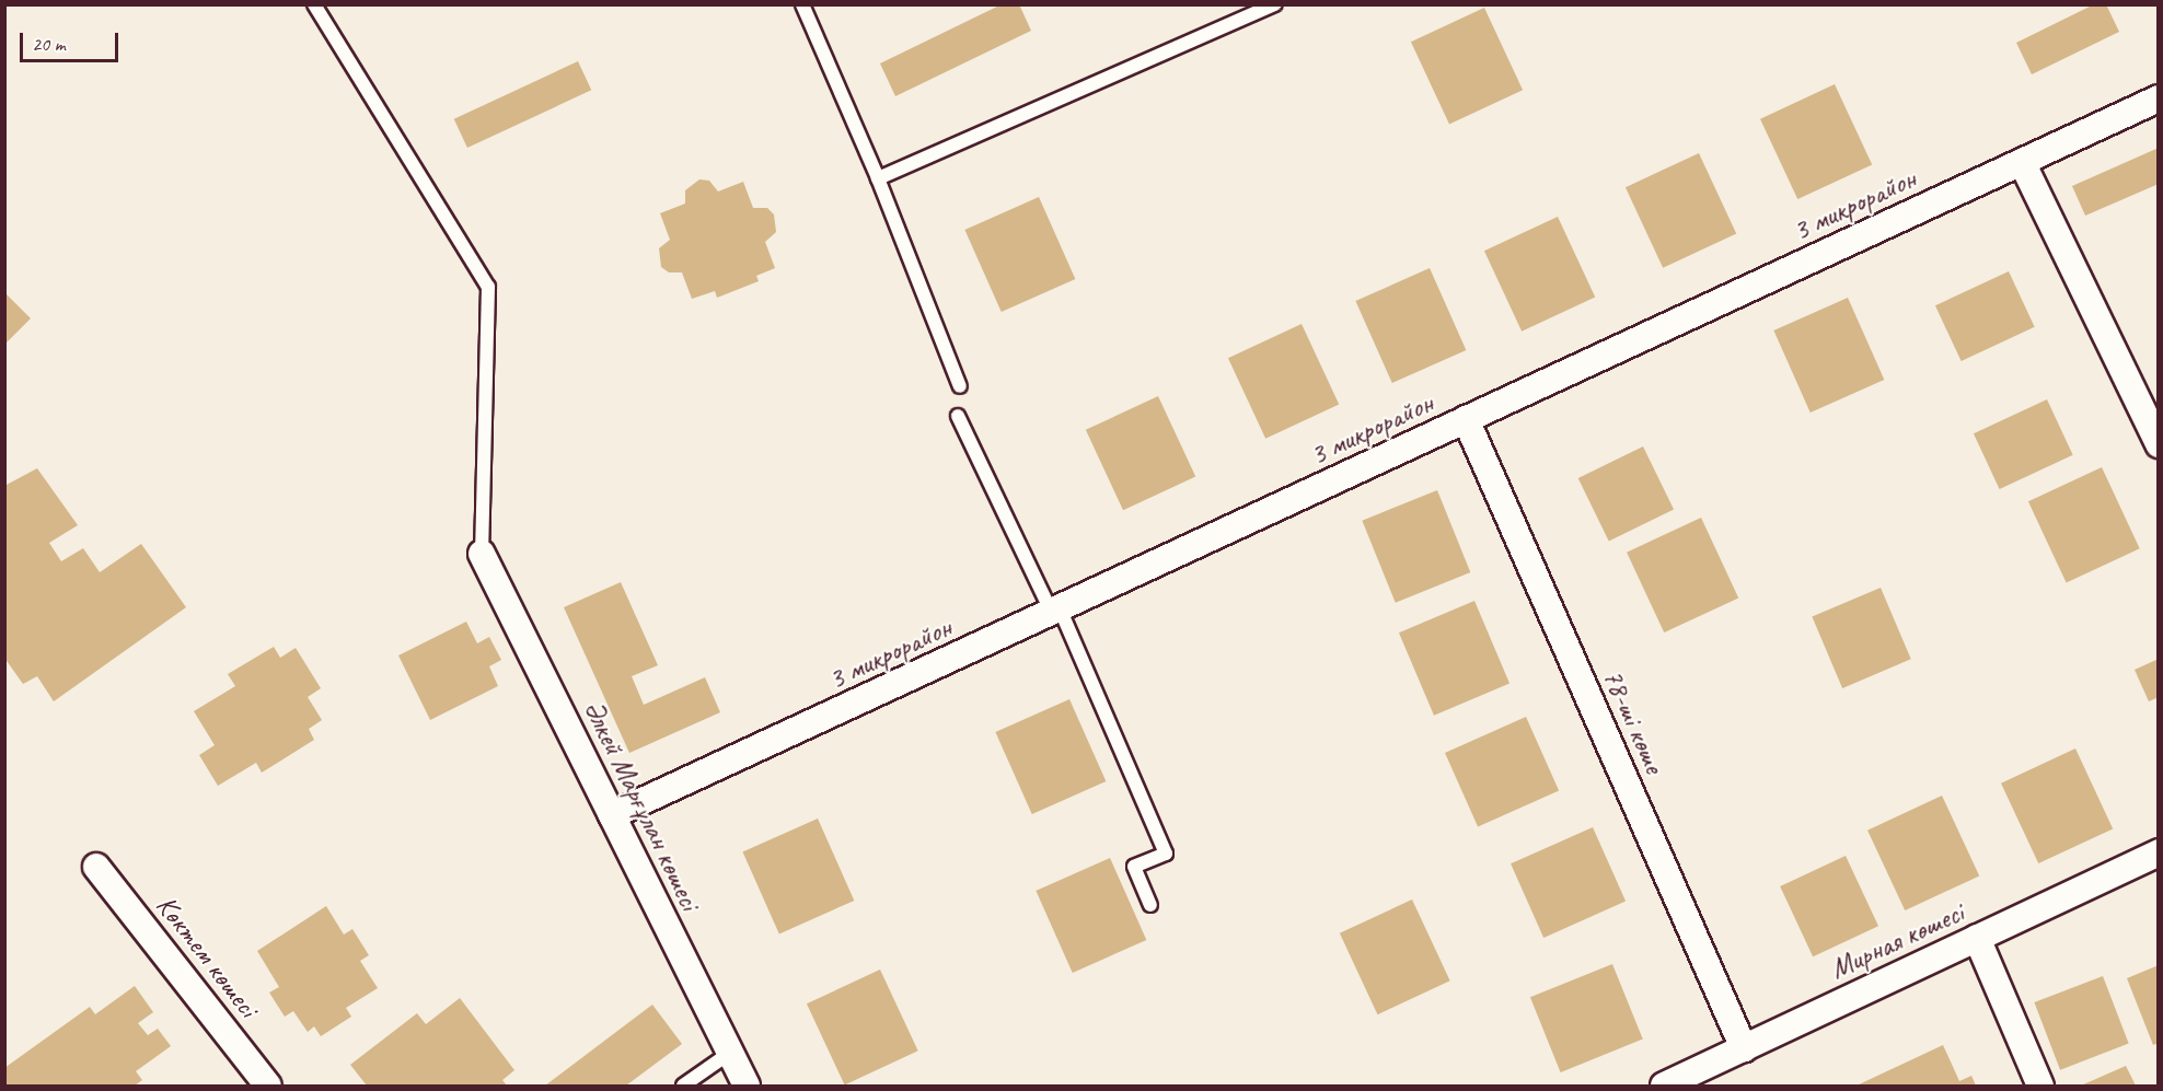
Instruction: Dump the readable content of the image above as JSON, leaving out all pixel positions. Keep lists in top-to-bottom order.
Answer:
{
  "streets": {
    "street": [
      "3 микрорайон",
      "78-ші көше",
      "Әлкей Марғұлан көшесі",
      "Мирная көшесі",
      "Көктем көшесі"
    ]
  },
  "crossings": [
    ["3 микрорайон", "78-ші көше"],
    ["3 микрорайон", "Әлкей Марғұлан көшесі"],
    ["78-ші көше", "Мирная көшесі"]
  ],
  "scale_bar": "20 m"
}
